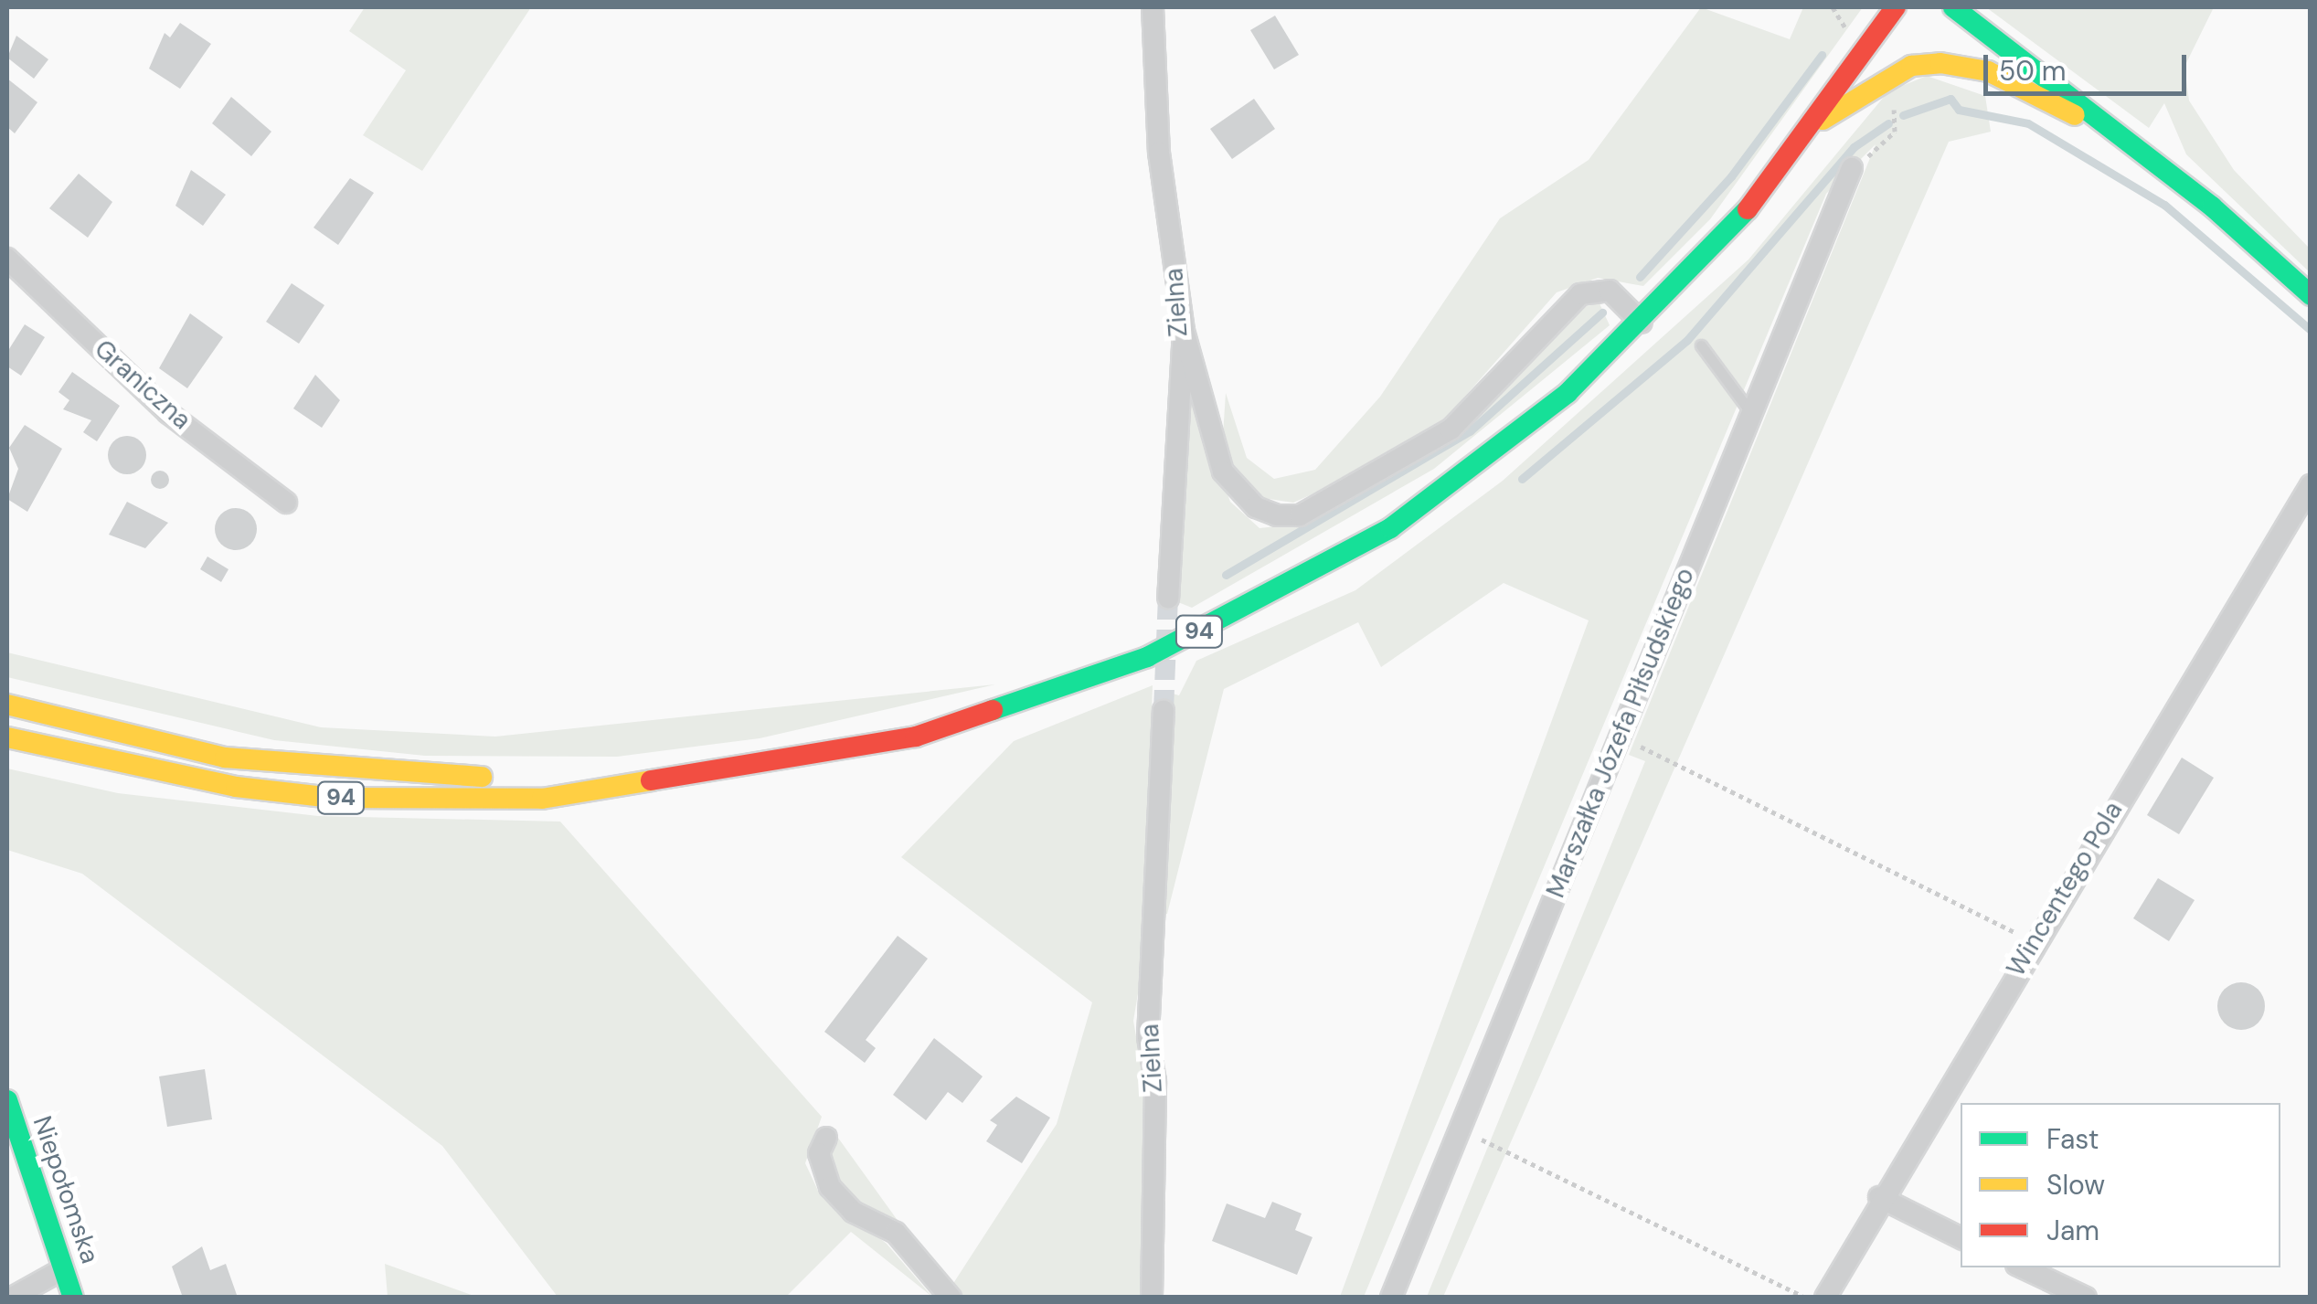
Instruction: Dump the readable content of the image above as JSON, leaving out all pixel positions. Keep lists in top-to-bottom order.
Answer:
{
  "streets": {
    "main road": ["94", "Niepołomska"],
    "street": [
      "Zielna",
      "Graniczna",
      "Marszałka Józefa Piłsudskiego",
      "Wincentego Pola"
    ]
  },
  "legend": ["Fast", "Slow", "Jam"],
  "scale_bar": "50 m"
}
